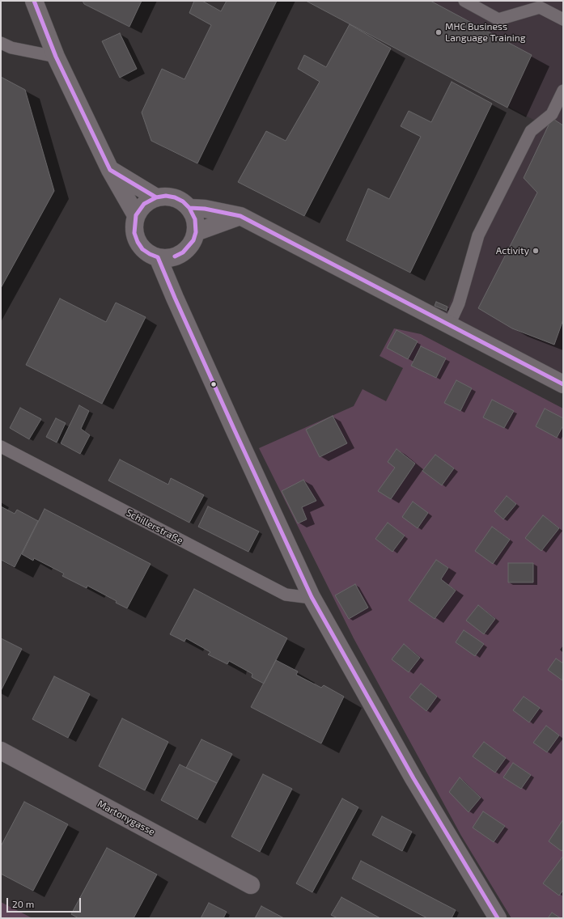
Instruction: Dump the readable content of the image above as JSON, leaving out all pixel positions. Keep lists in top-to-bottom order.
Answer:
{
  "streets": {
    "street": ["Martonygasse"],
    "lane": ["Schillerstraße"]
  },
  "places": ["MHC Business Language Training", "Activity"],
  "scale_bar": "20 m"
}
